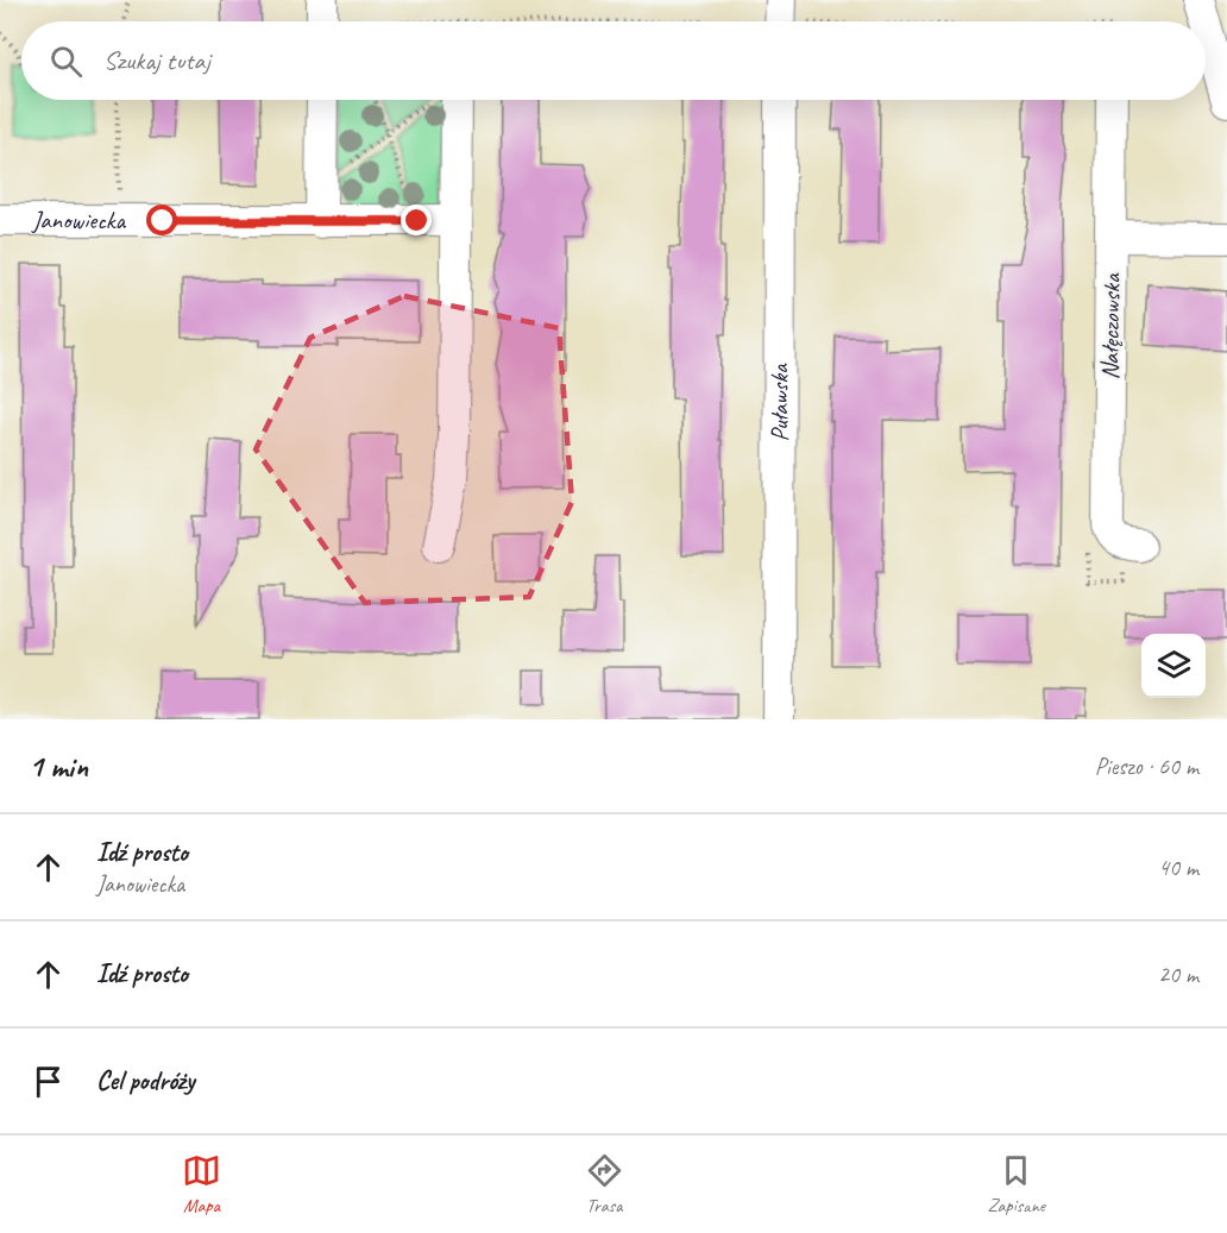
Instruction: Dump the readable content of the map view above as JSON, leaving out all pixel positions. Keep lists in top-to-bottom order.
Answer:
{
  "streets": {
    "street": ["Janowiecka", "Nałęczowska", "Puławska"]
  },
  "page": {
    "search": "Szukaj tutaj",
    "heading": ["1 min", "Pieszo · 60 m"],
    "list": [
      ["Idź prosto", "Janowiecka", "40 m"],
      ["Idź prosto", "20 m"],
      "Cel podróży"
    ],
    "nav": ["Mapa", "Trasa", "Zapisane"]
  }
}
